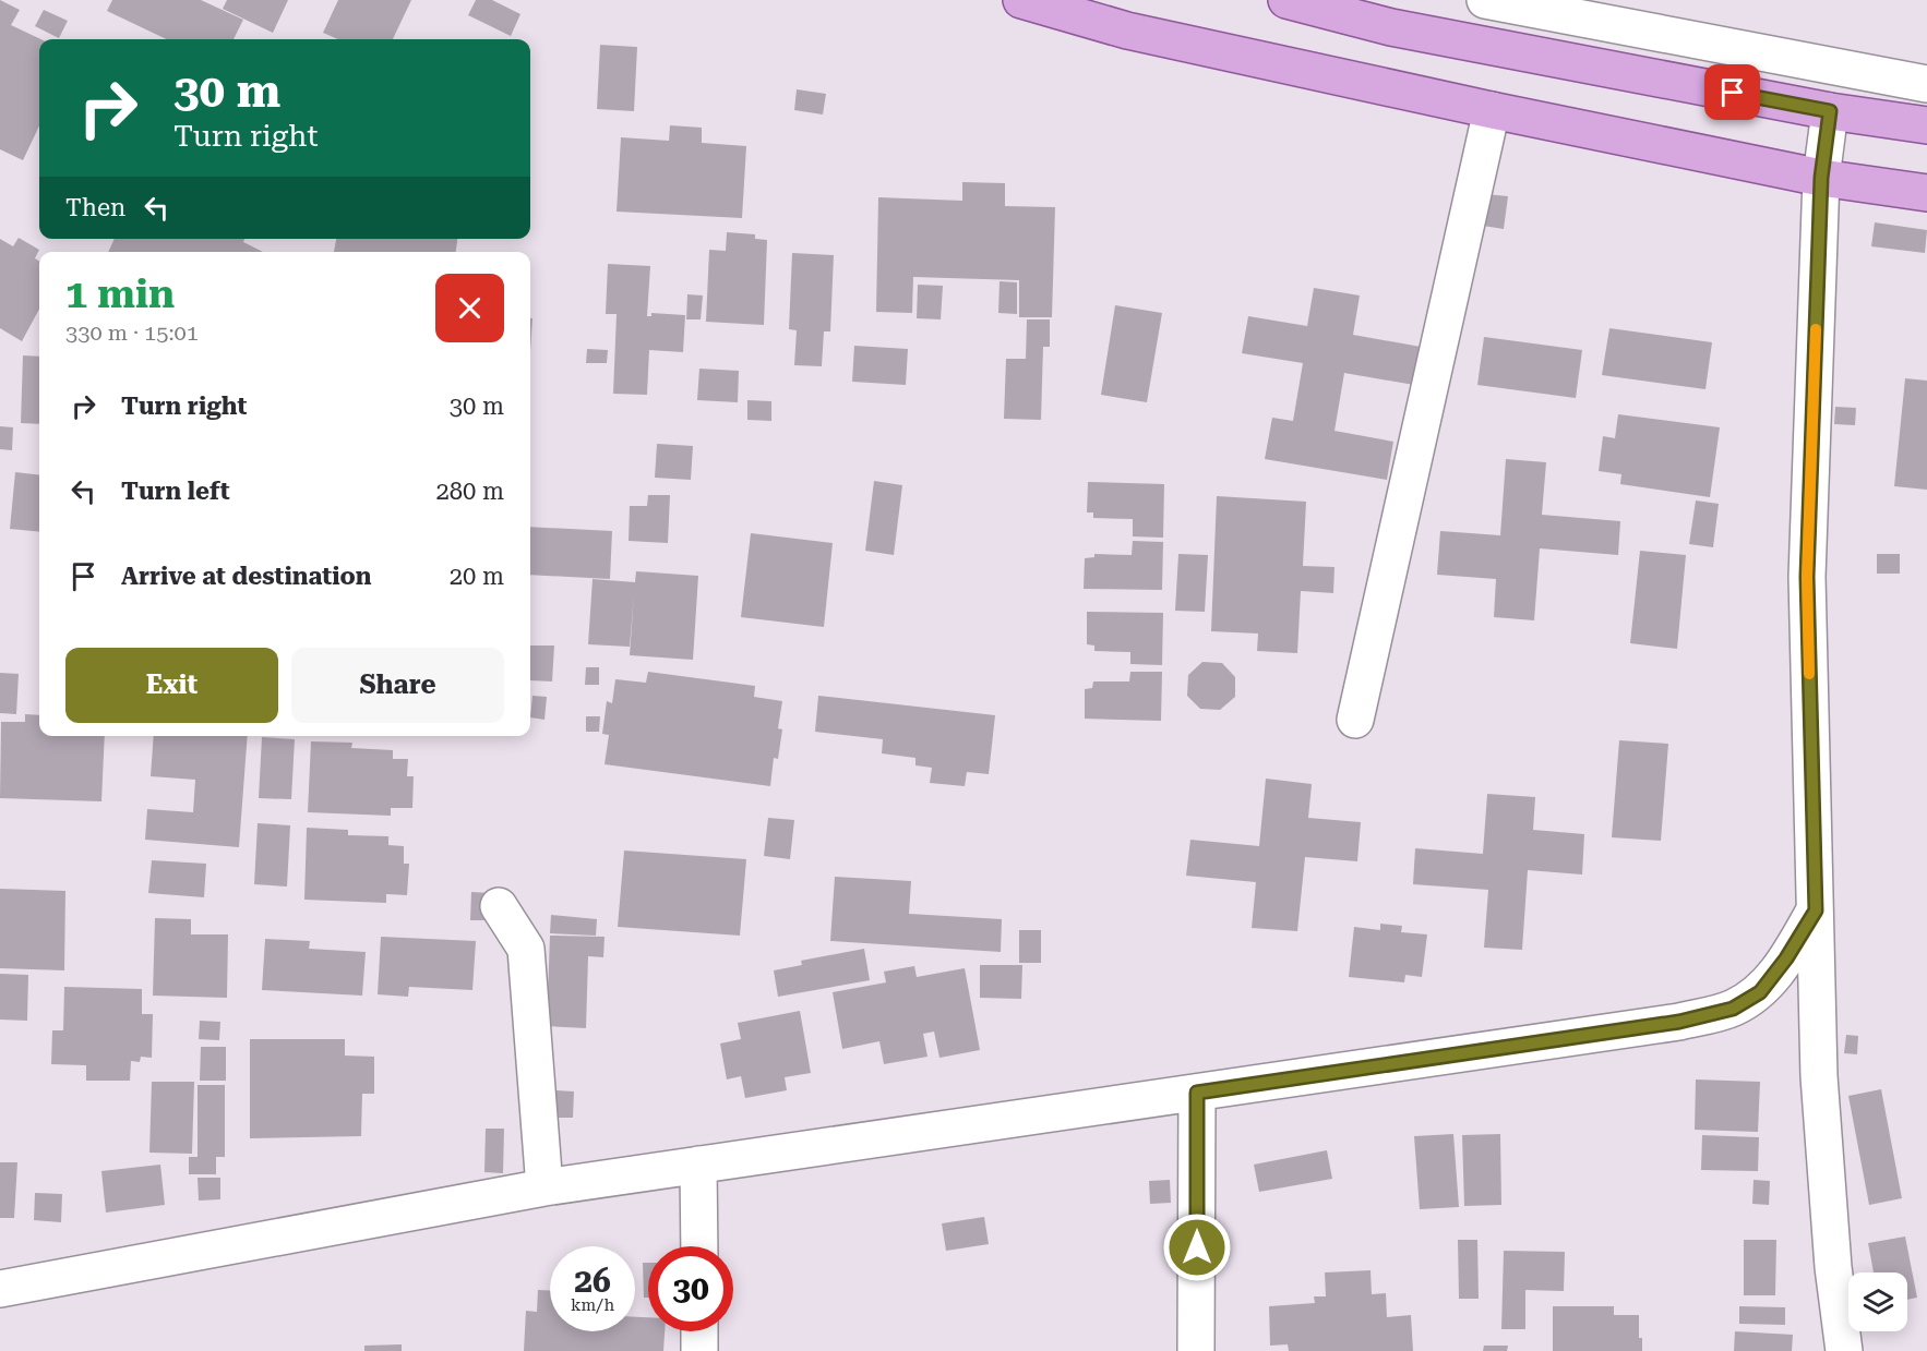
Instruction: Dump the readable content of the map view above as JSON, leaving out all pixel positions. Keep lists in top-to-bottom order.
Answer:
{
  "page": {
    "turn": ["30 m", "Turn right"],
    "then": "Then",
    "heading": ["1 min", "330 m · 15:01"],
    "list": [
      {
        "name": "Turn right",
        "value": "30 m"
      },
      {
        "name": "Turn left",
        "value": "280 m"
      },
      {
        "name": "Arrive at destination",
        "value": "20 m"
      }
    ],
    "buttons": ["Exit", "Share"],
    "speed": "26 km/h",
    "limit": "30"
  }
}
